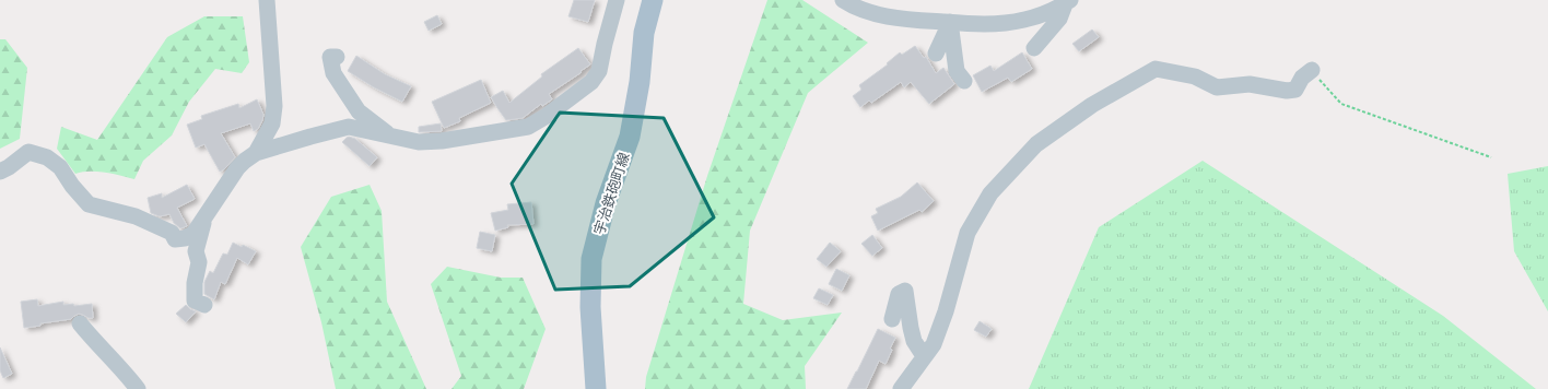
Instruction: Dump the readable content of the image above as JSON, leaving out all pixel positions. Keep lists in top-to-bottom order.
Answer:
{
  "streets": {
    "main road": ["宇治鉄砲町線"]
  }
}
